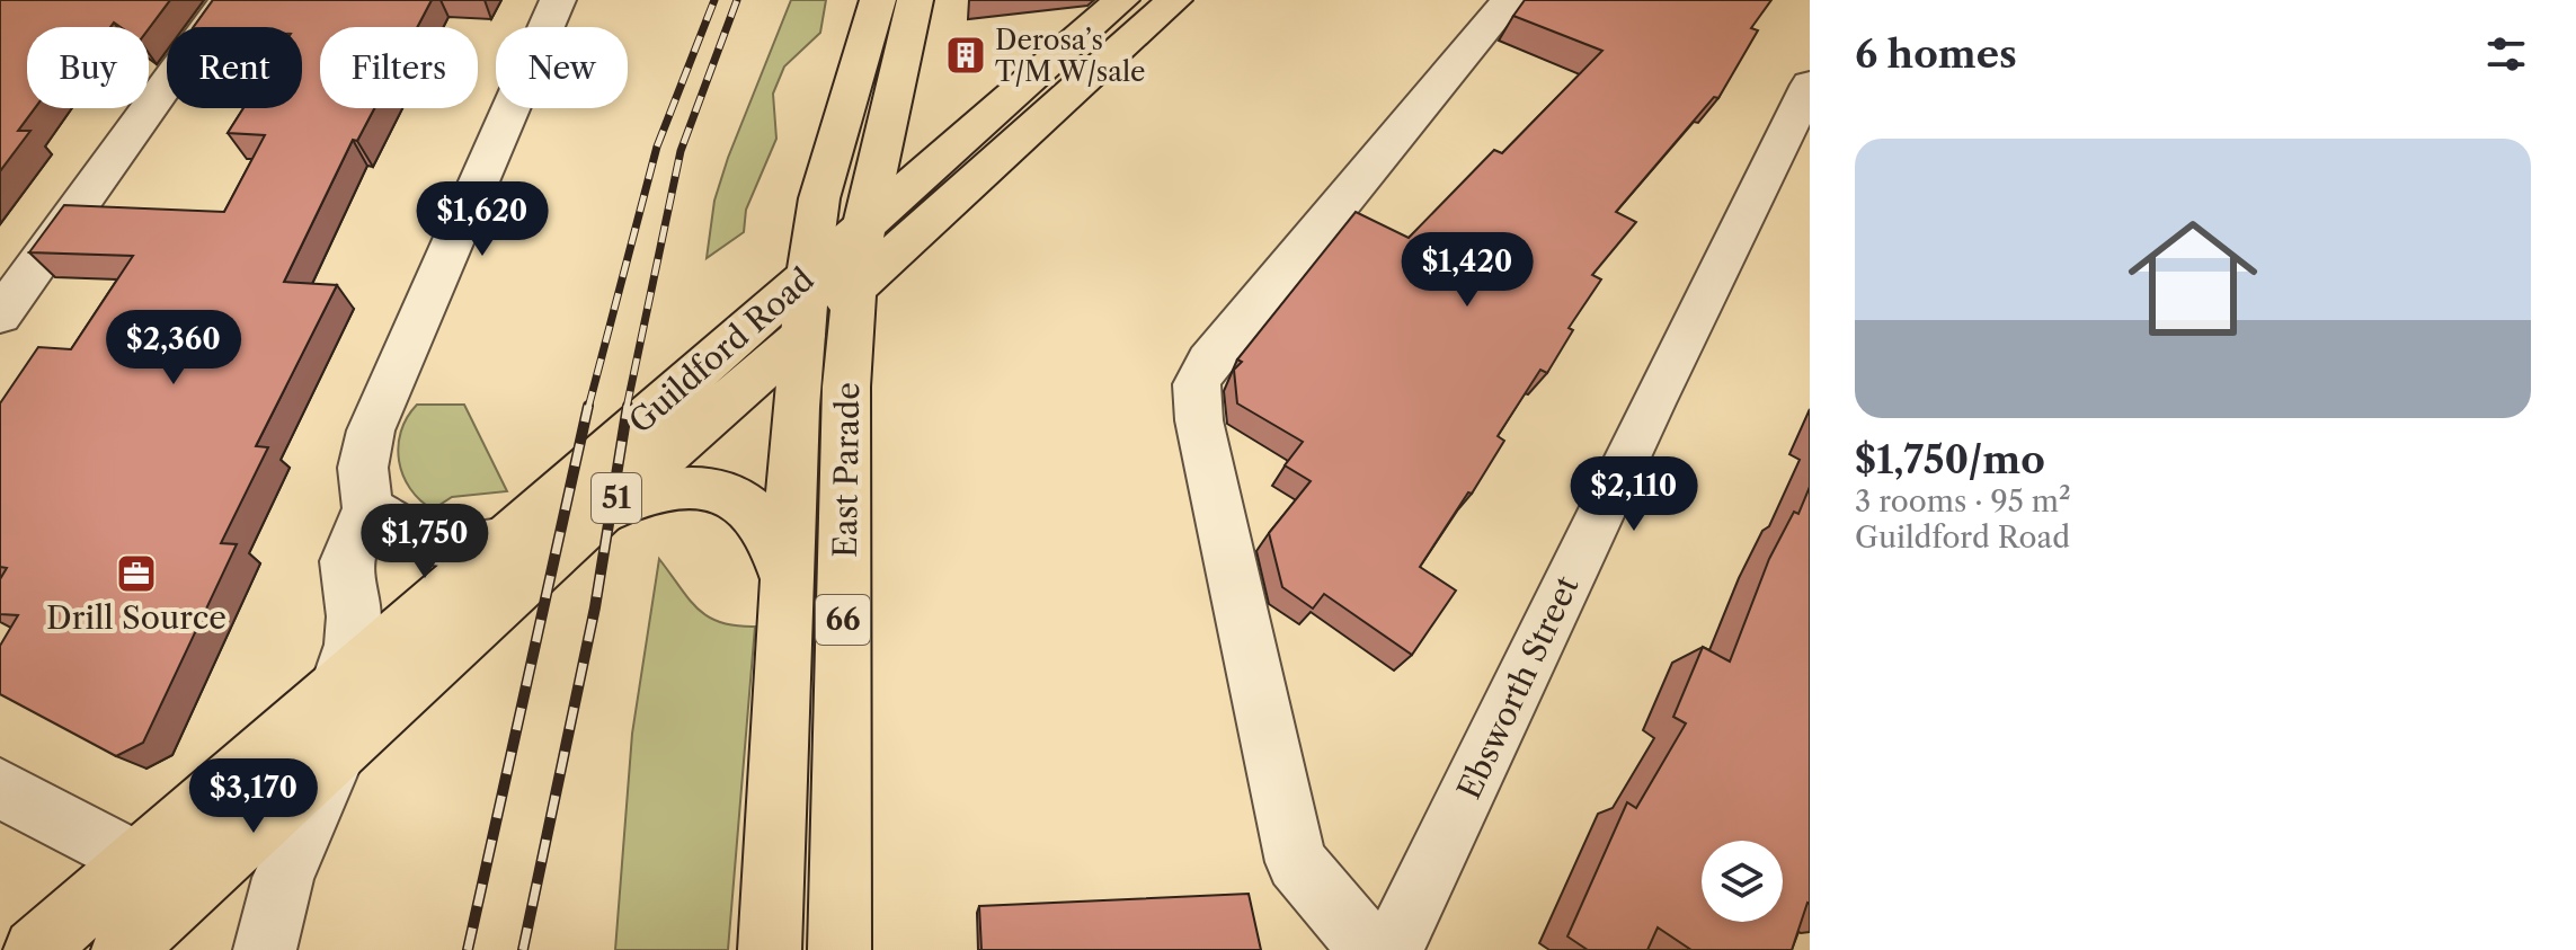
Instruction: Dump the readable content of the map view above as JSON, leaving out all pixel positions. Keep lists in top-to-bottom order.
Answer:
{
  "streets": {
    "main road": [
      "Guildford Road",
      "East Parade",
      "51",
      "66"
    ],
    "street": ["Ebsworth Street"]
  },
  "crossings": [
    ["Guildford Road", "East Parade"],
    ["Guildford Road", "51"],
    ["East Parade", "51"]
  ],
  "places": {
    "building": ["Derosa’s T/M W/sale"],
    "office": ["Drill Source"]
  },
  "page": {
    "heading": "6 homes",
    "chip": [
      "Buy",
      "Rent",
      "Filters",
      "New"
    ],
    "list": [
      {
        "name": "$1,750/mo",
        "note": "3 rooms · 95 m² · Guildford Road"
      }
    ],
    "price": [
      "$1,620",
      "$1,420",
      "$2,360",
      "$2,110",
      "$1,750",
      "$3,170"
    ]
  }
}
